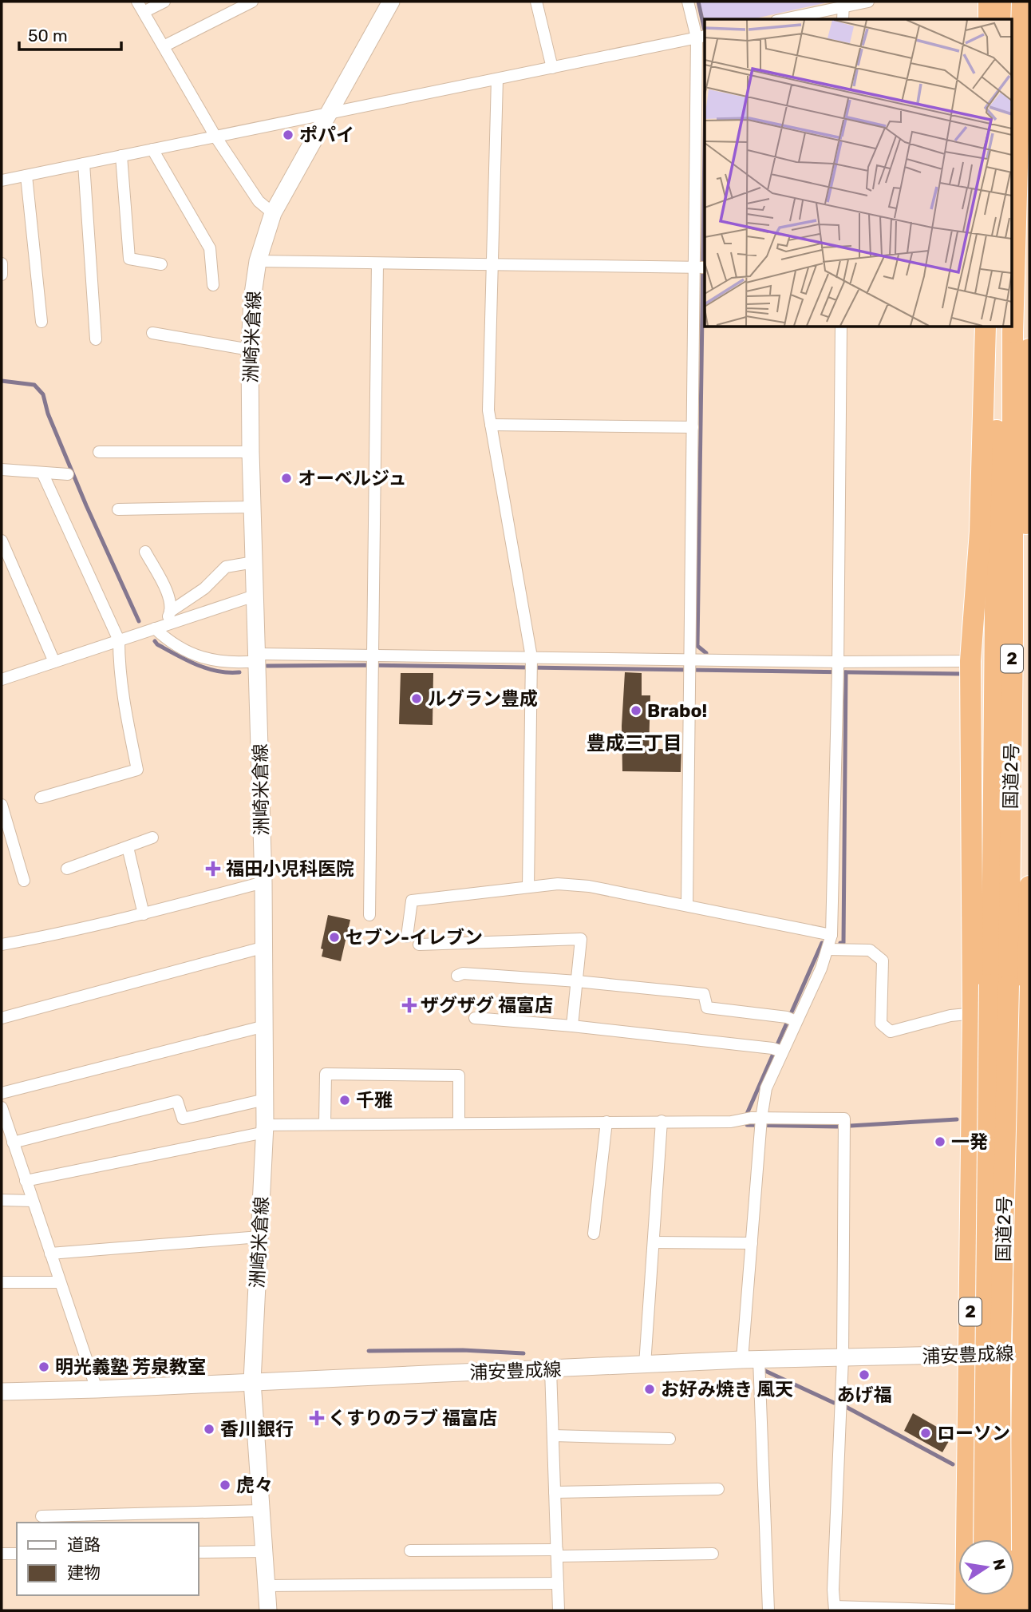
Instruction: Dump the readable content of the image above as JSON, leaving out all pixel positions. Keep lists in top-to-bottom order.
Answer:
{
  "streets": {
    "highway": ["2", "国道2号"],
    "main road": ["洲崎米倉線", "浦安豊成線"]
  },
  "crossings": [
    ["洲崎米倉線", "浦安豊成線"],
    ["2", "浦安豊成線"]
  ],
  "districts": ["豊成三丁目"],
  "places": {
    "other": [
      "ポパイ",
      "オーベルジュ",
      "ルグラン豊成",
      "Brabo!",
      "セブン-イレブン",
      "千雅",
      "一発",
      "明光義塾 芳泉教室",
      "あげ福",
      "お好み焼き 風天",
      "香川銀行",
      "ローソン",
      "虎々"
    ],
    "health": ["福田小児科医院", "ザグザグ 福富店", "くすりのラブ 福富店"]
  },
  "legend": ["道路", "建物"],
  "scale_bar": "50 m",
  "north": "right"
}
